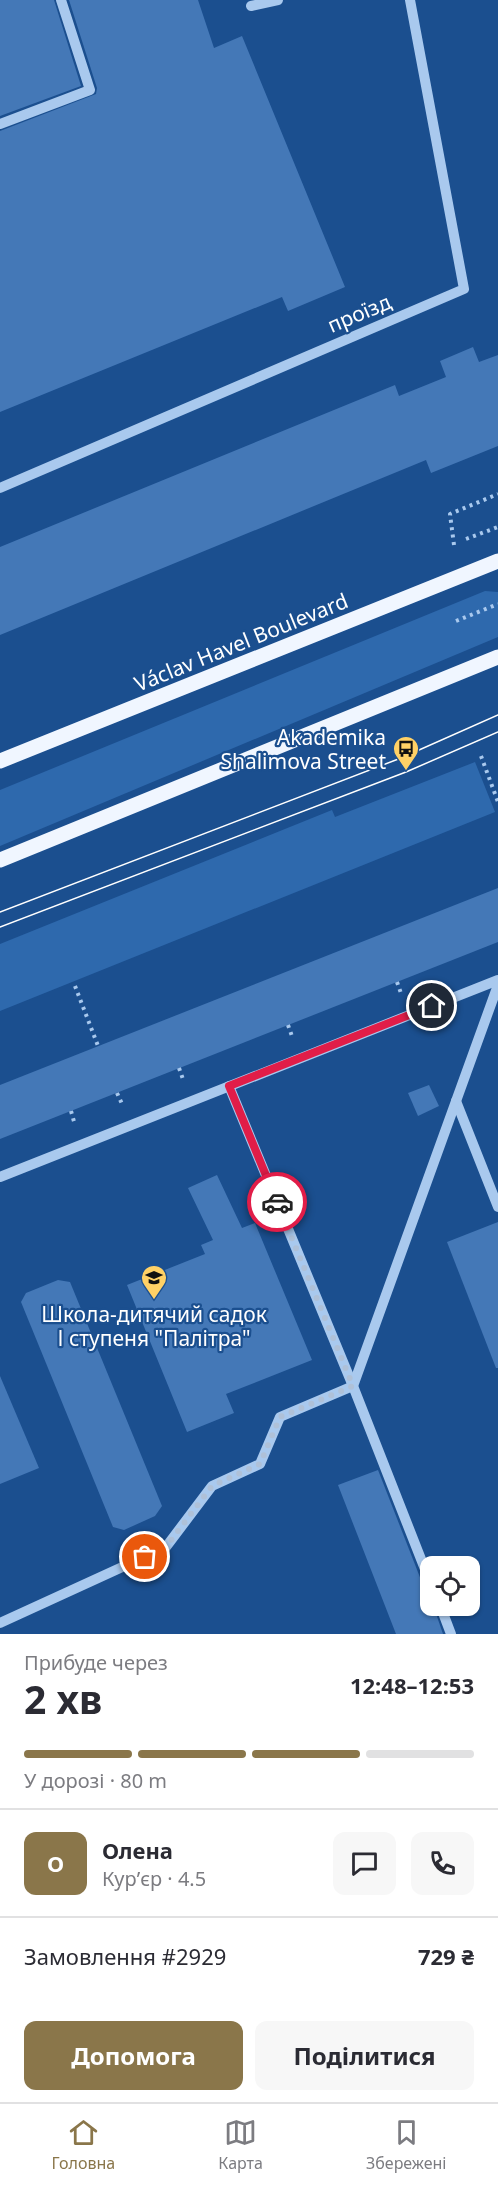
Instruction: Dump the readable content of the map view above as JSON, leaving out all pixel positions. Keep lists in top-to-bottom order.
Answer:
{
  "streets": {
    "main road": ["Václav Havel Boulevard"],
    "lane": ["проїзд"]
  },
  "places": {
    "bus stop": ["Akademika Shalimova Street"],
    "school or university": ["Школа-дитячий садок І ступеня \"Палітра\""]
  },
  "page": {
    "heading": ["2 хв", "Прибуде через", "12:48–12:53"],
    "panel": [
      "Олена",
      "Кур’єр · 4.5",
      "Замовлення #2929",
      "729 ₴"
    ],
    "bar": "У дорозі · 80 m",
    "round": "О",
    "buttons": ["Допомога", "Поділитися"],
    "tabs": ["Головна", "Карта", "Збережені"]
  }
}
